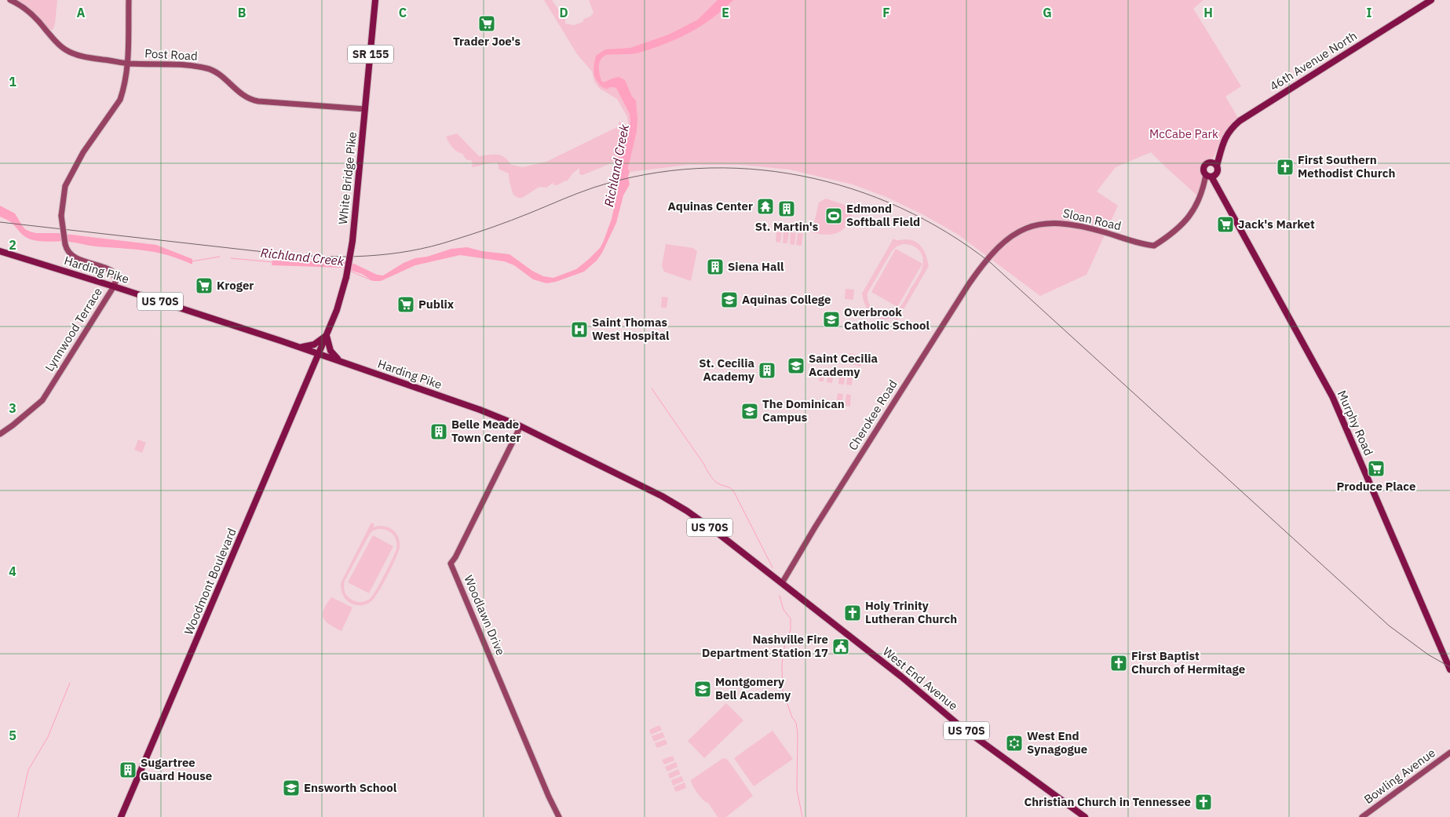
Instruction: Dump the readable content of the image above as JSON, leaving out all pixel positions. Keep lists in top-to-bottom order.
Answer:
{
  "streets": {
    "main road": [
      "SR 155",
      "46th Avenue North",
      "White Bridge Pike",
      "Harding Pike",
      "US 70S",
      "Murphy Road",
      "Woodmont Boulevard",
      "West End Avenue"
    ],
    "street": [
      "Post Road",
      "Sloan Road",
      "Lynnwood Terrace",
      "Cherokee Road",
      "Woodlawn Drive",
      "Bowling Avenue"
    ]
  },
  "crossings": [
    ["Post Road", "White Bridge Pike"],
    ["Post Road", "Lynnwood Terrace"],
    ["46th Avenue North", "Sloan Road"],
    ["46th Avenue North", "Murphy Road"],
    ["White Bridge Pike", "Harding Pike"],
    ["White Bridge Pike", "Woodmont Boulevard"],
    ["Sloan Road", "Cherokee Road"],
    ["Sloan Road", "Murphy Road"],
    ["Harding Pike", "Lynnwood Terrace"],
    ["Harding Pike", "Cherokee Road"],
    ["Harding Pike", "Woodmont Boulevard"],
    ["Harding Pike", "Woodlawn Drive"],
    ["Harding Pike", "West End Avenue"],
    ["Cherokee Road", "West End Avenue"]
  ],
  "water": ["Richland Creek"],
  "parks": ["McCabe Park"],
  "places": {
    "supermarket": [
      "Trader Joe's",
      "Jack's Market",
      "Kroger",
      "Publix",
      "Produce Place"
    ],
    "church": [
      "First Southern Methodist Church",
      "Holy Trinity Lutheran Church",
      "First Baptist Church of Hermitage",
      "Christian Church in Tennessee"
    ],
    "temple": ["Aquinas Center"],
    "building": [
      "St. Martin's",
      "Siena Hall",
      "St. Cecilia Academy",
      "Belle Meade Town Center",
      "Sugartree Guard House"
    ],
    "sports": ["Edmond Softball Field"],
    "school or university": [
      "Aquinas College",
      "Overbrook Catholic School",
      "Saint Cecilia Academy",
      "The Dominican Campus",
      "Montgomery Bell Academy",
      "Ensworth School"
    ],
    "hospital": ["Saint Thomas West Hospital"],
    "public building": ["Nashville Fire Department Station 17"],
    "synagogue": ["West End Synagogue"]
  },
  "grid": {
    "columns": [
      "A",
      "B",
      "C",
      "D",
      "E",
      "F",
      "G",
      "H",
      "I"
    ],
    "rows": [
      "1",
      "2",
      "3",
      "4",
      "5"
    ]
  }
}
